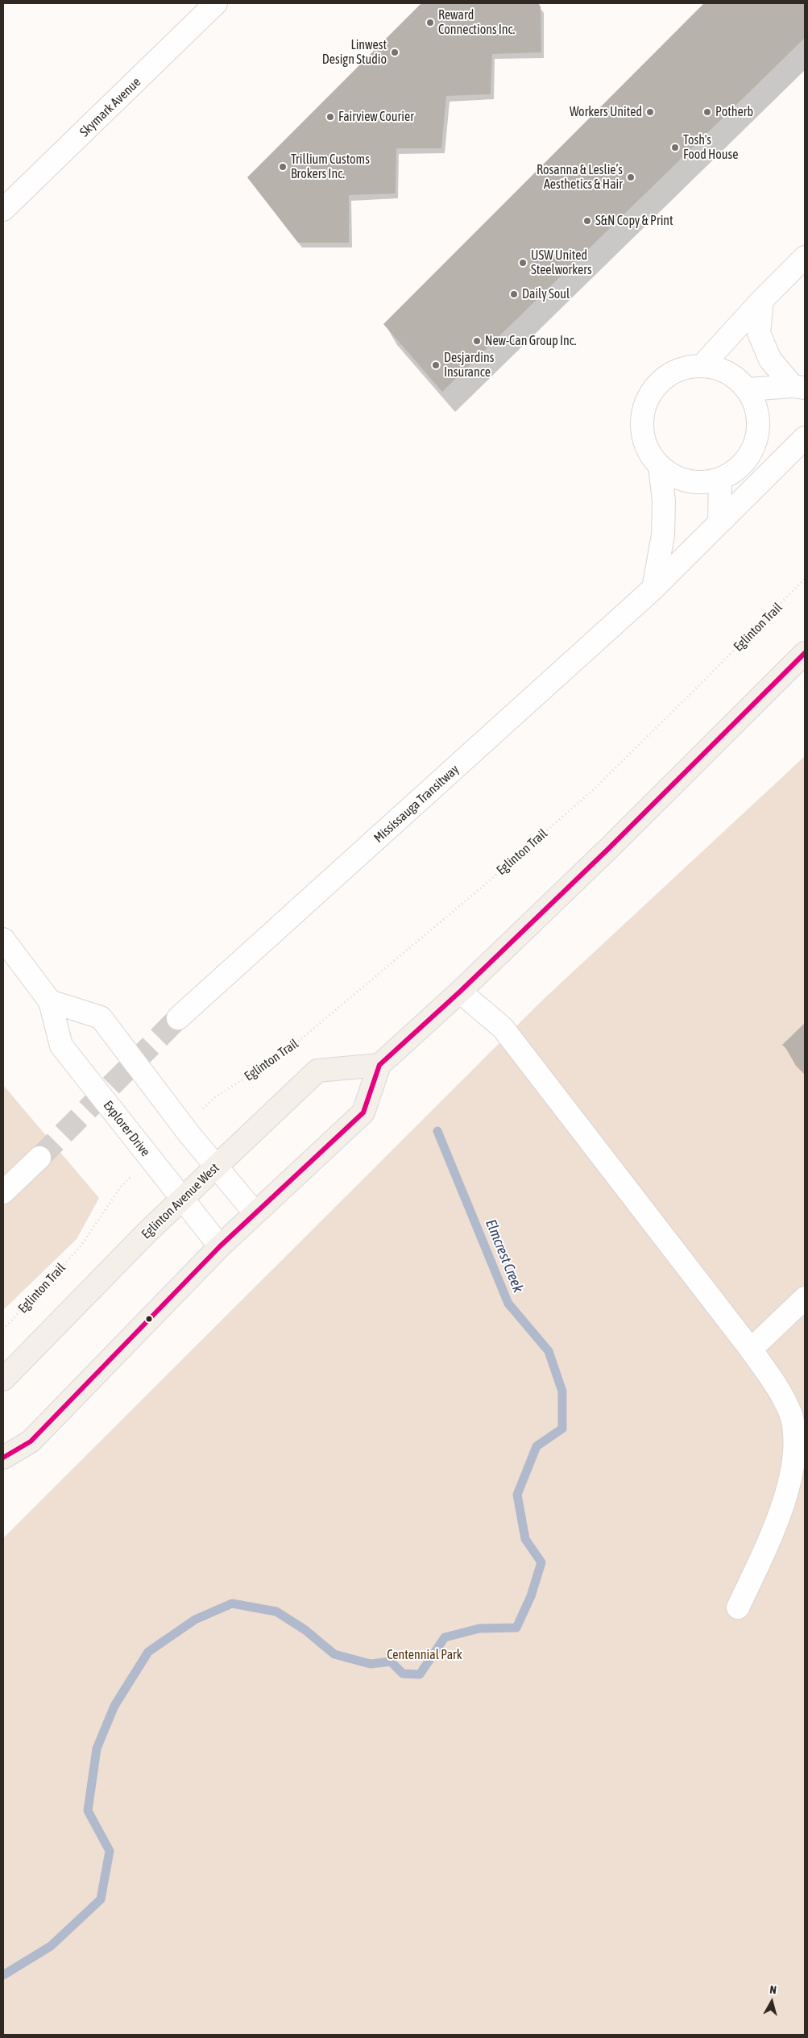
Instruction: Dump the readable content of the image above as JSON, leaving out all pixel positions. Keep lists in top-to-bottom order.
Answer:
{
  "streets": {
    "main road": ["Eglinton Avenue West"],
    "street": ["Skymark Avenue", "Mississauga Transitway", "Explorer Drive"],
    "path": ["Eglinton Trail"]
  },
  "crossings": [
    ["Explorer Drive", "Eglinton Avenue West"]
  ],
  "water": ["Elmcrest Creek"],
  "parks": ["Centennial Park"],
  "places": [
    "Reward Connections Inc.",
    "Linwest Design Studio",
    "Workers United",
    "Potherb",
    "Fairview Courier",
    "Tosh's Food House",
    "Trillium Customs Brokers Inc.",
    "Rosanna & Leslie’s Aesthetics & Hair",
    "S&N Copy & Print",
    "USW United Steelworkers",
    "Daily Soul",
    "New-Can Group Inc.",
    "Desjardins Insurance"
  ],
  "north": "top"
}
